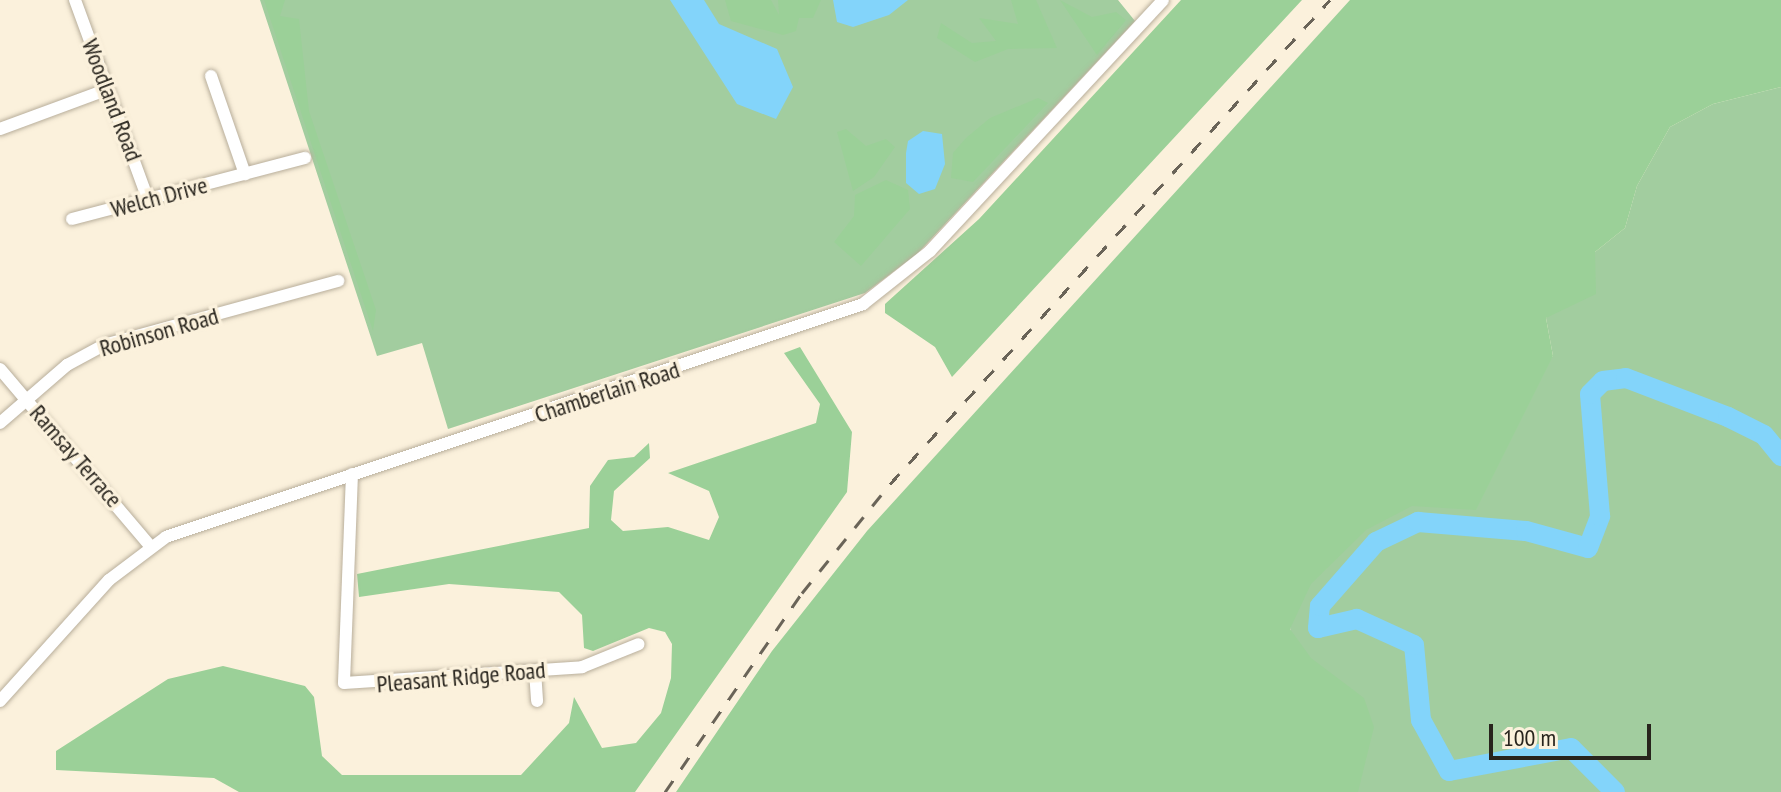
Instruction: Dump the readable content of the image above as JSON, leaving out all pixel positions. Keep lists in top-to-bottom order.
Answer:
{
  "streets": {
    "street": [
      "Woodland Road",
      "Welch Drive",
      "Robinson Road",
      "Chamberlain Road",
      "Ramsay Terrace",
      "Pleasant Ridge Road"
    ]
  },
  "crossings": [
    ["Woodland Road", "Welch Drive"],
    ["Robinson Road", "Ramsay Terrace"],
    ["Chamberlain Road", "Ramsay Terrace"],
    ["Chamberlain Road", "Pleasant Ridge Road"]
  ],
  "scale_bar": "100 m"
}
